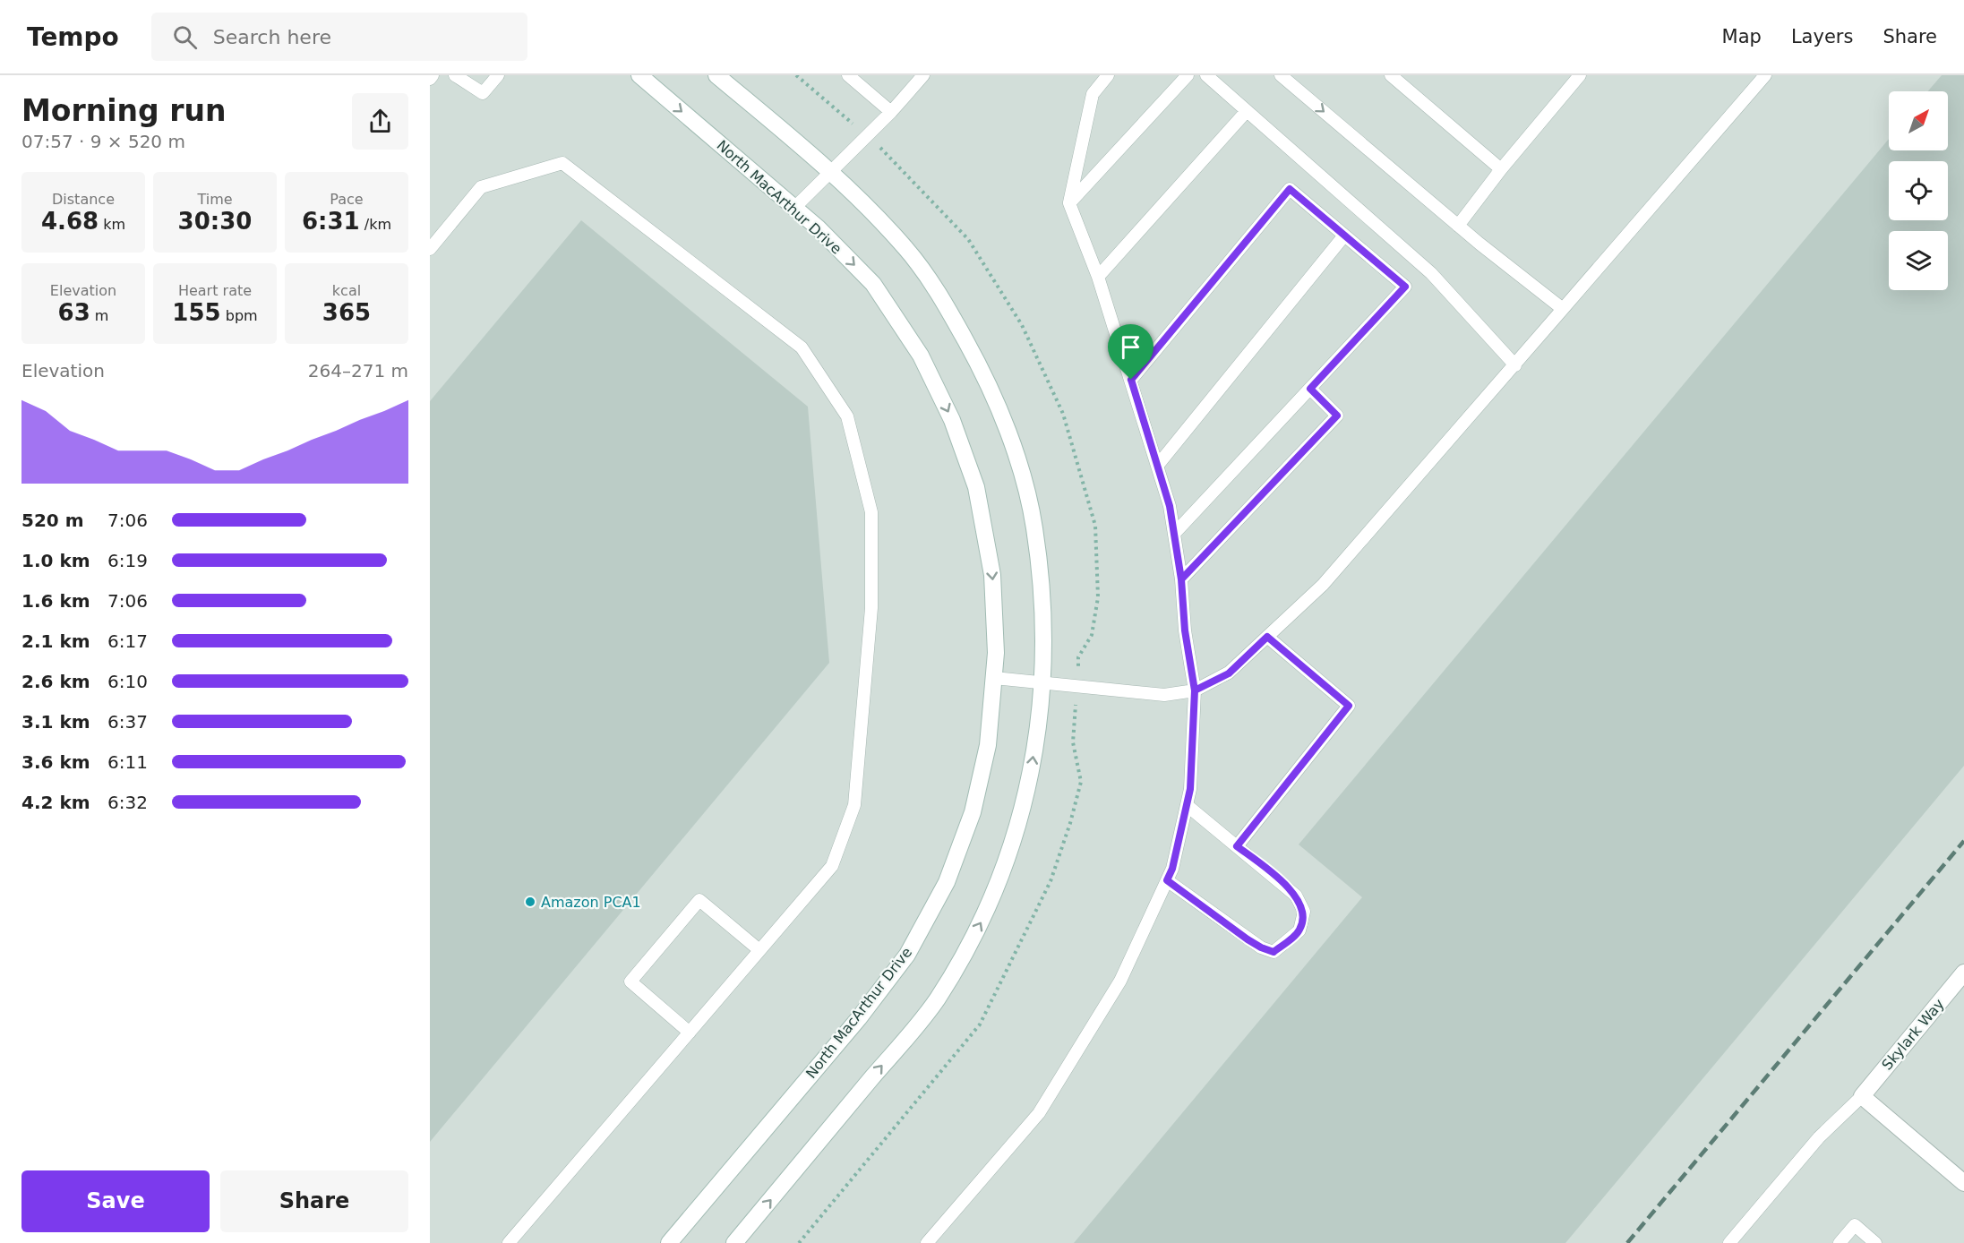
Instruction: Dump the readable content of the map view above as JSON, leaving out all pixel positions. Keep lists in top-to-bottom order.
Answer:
{
  "streets": {
    "main road": ["North MacArthur Drive", "Skylark Way"]
  },
  "places": ["Amazon PCA1"],
  "north": "top right",
  "page": {
    "header": "Tempo",
    "search": "Search here",
    "nav": ["Map", "Layers", "Share"],
    "heading": ["Morning run", "07:57 · 9 × 520 m"],
    "stats": [
      ["Distance", "4.68 km"],
      ["Time", "30:30"],
      ["Pace", "6:31 /km"],
      ["Elevation", "63 m"],
      ["Heart rate", "155 bpm"],
      ["kcal", "365"]
    ],
    "chart": ["Elevation", "264–271 m"],
    "list": [
      {
        "name": "520 m",
        "note": "7:06"
      },
      {
        "name": "1.0 km",
        "note": "6:19"
      },
      {
        "name": "1.6 km",
        "note": "7:06"
      },
      {
        "name": "2.1 km",
        "note": "6:17"
      },
      {
        "name": "2.6 km",
        "note": "6:10"
      },
      {
        "name": "3.1 km",
        "note": "6:37"
      },
      {
        "name": "3.6 km",
        "note": "6:11"
      },
      {
        "name": "4.2 km",
        "note": "6:32"
      }
    ],
    "buttons": ["Save", "Share"]
  }
}
